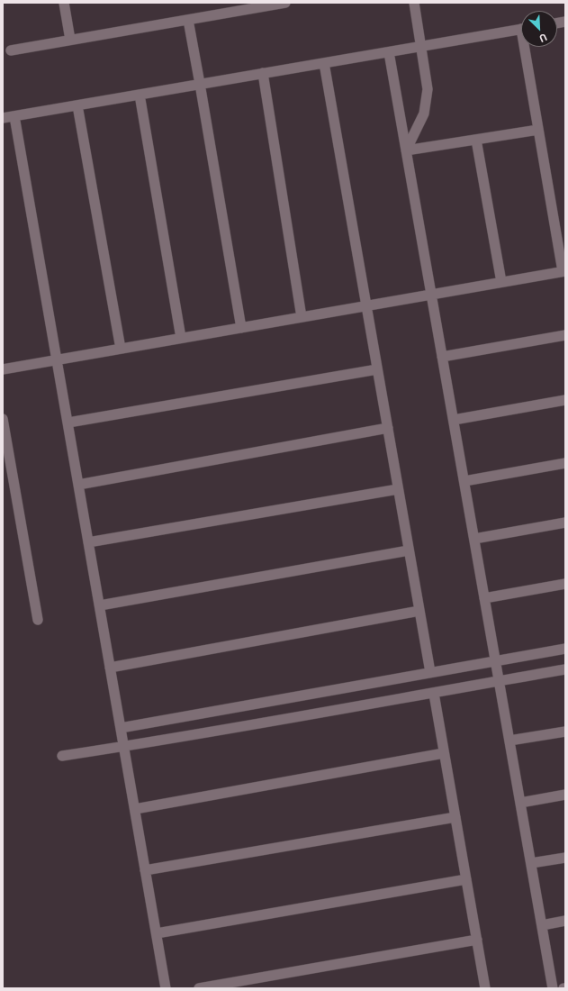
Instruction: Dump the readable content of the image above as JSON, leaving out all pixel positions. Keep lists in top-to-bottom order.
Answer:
{
  "north": "bottom right"
}
